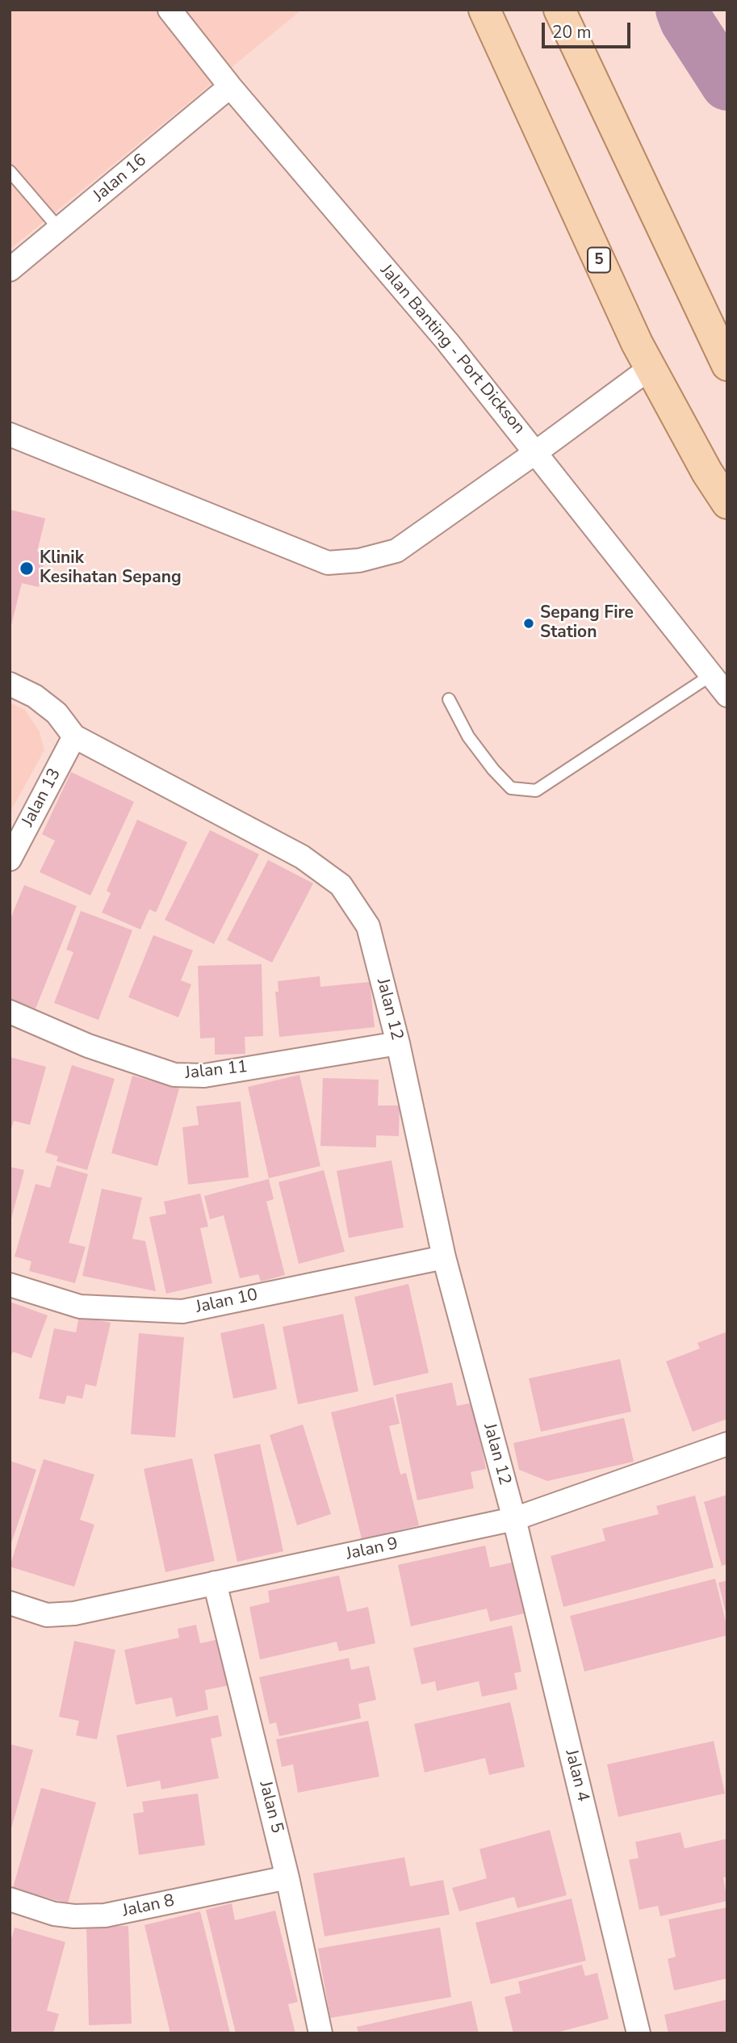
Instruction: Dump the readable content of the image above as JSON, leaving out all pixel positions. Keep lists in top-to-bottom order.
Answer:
{
  "streets": {
    "main road": ["5"],
    "street": [
      "Jalan 16",
      "Jalan Banting - Port Dickson",
      "Jalan 13",
      "Jalan 12",
      "Jalan 11",
      "Jalan 10",
      "Jalan 9",
      "Jalan 4",
      "Jalan 5",
      "Jalan 8"
    ]
  },
  "crossings": [
    ["Jalan 16", "Jalan Banting - Port Dickson"],
    ["Jalan 13", "Jalan 12"],
    ["Jalan 12", "Jalan 11"],
    ["Jalan 12", "Jalan 10"],
    ["Jalan 12", "Jalan 9"],
    ["Jalan 12", "Jalan 4"],
    ["Jalan 9", "Jalan 4"],
    ["Jalan 9", "Jalan 5"],
    ["Jalan 5", "Jalan 8"]
  ],
  "places": ["Klinik Kesihatan Sepang", "Sepang Fire Station"],
  "scale_bar": "20 m"
}
